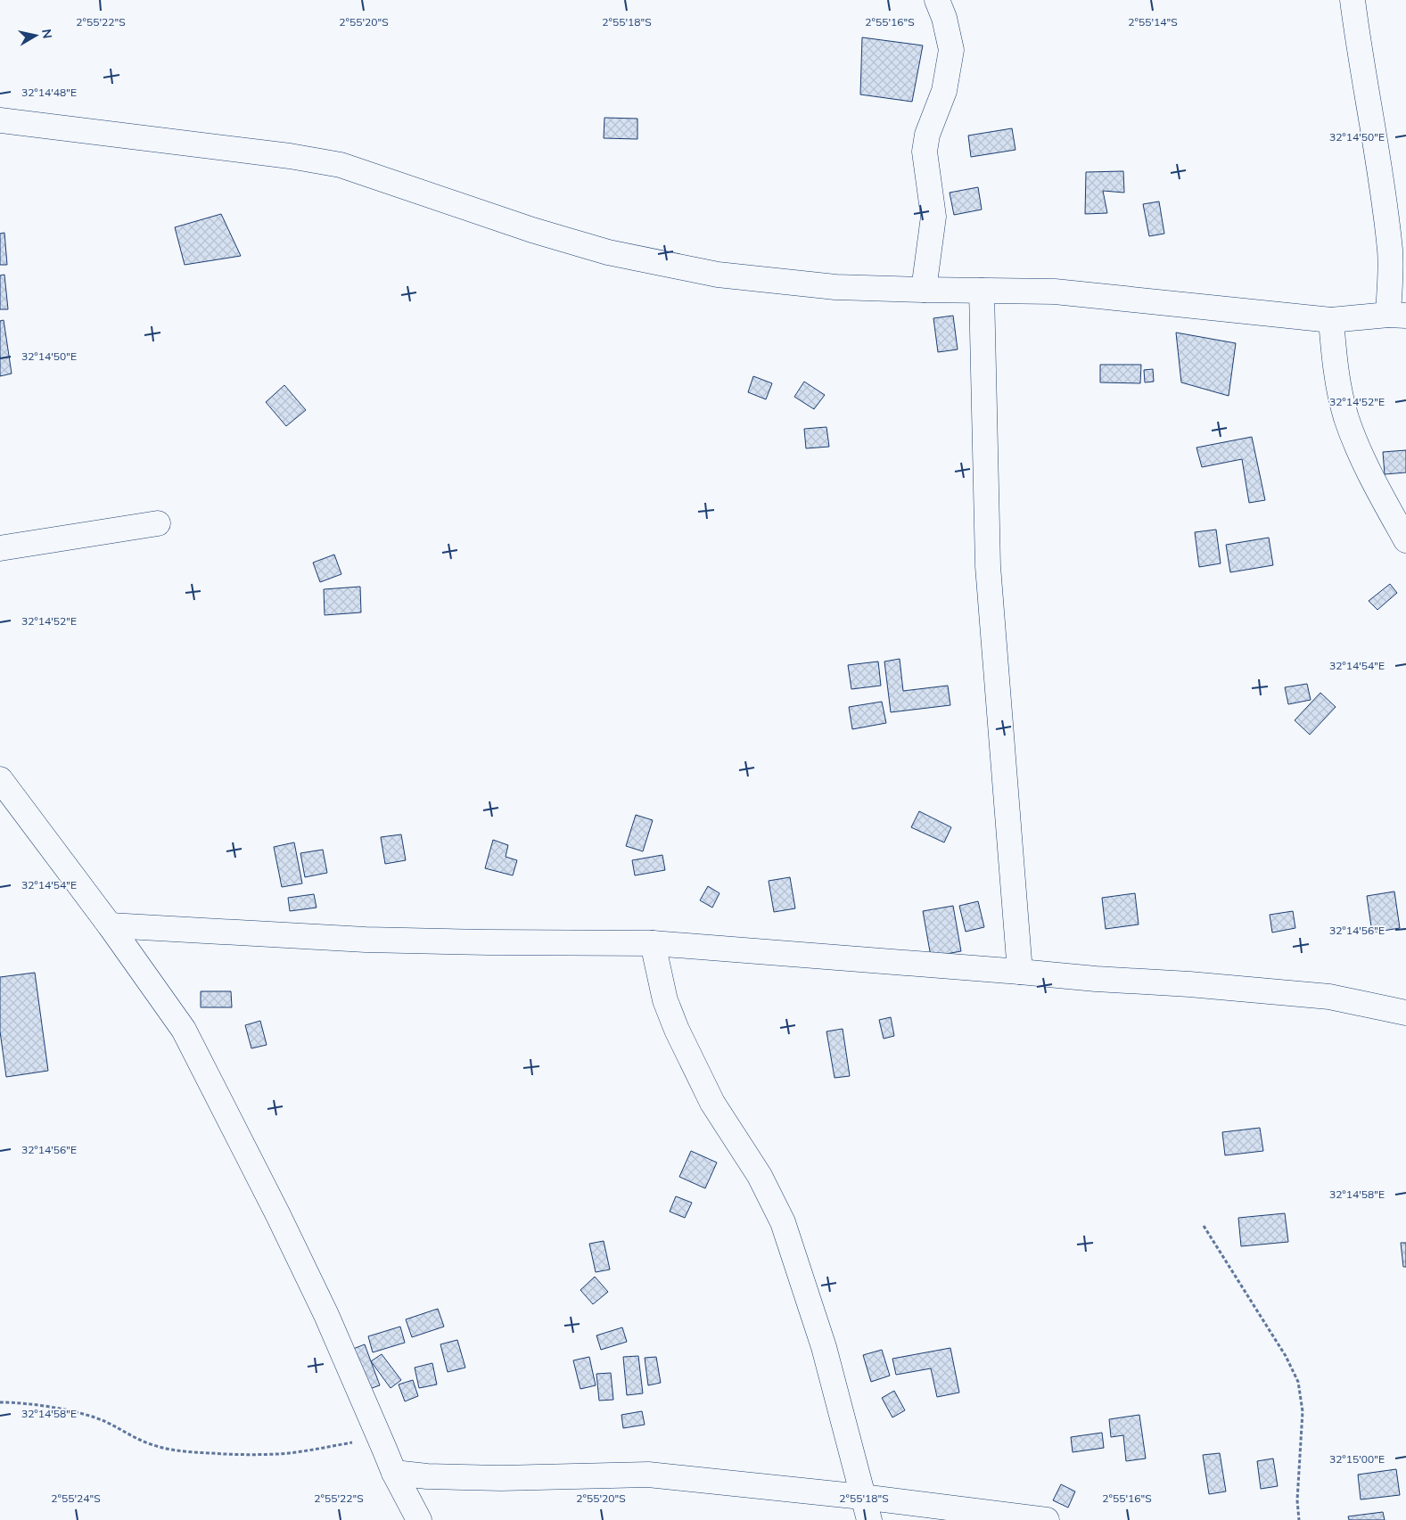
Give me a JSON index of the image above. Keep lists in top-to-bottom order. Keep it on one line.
{"north":"right","coordinates":["2°55'22\"S","2°55'20\"S","2°55'18\"S","2°55'16\"S","2°55'14\"S","32°14'48\"E","32°14'50\"E","32°14'52\"E","32°14'54\"E","32°14'56\"E","32°14'58\"E","32°15'00\"E","2°55'24\"S"]}
